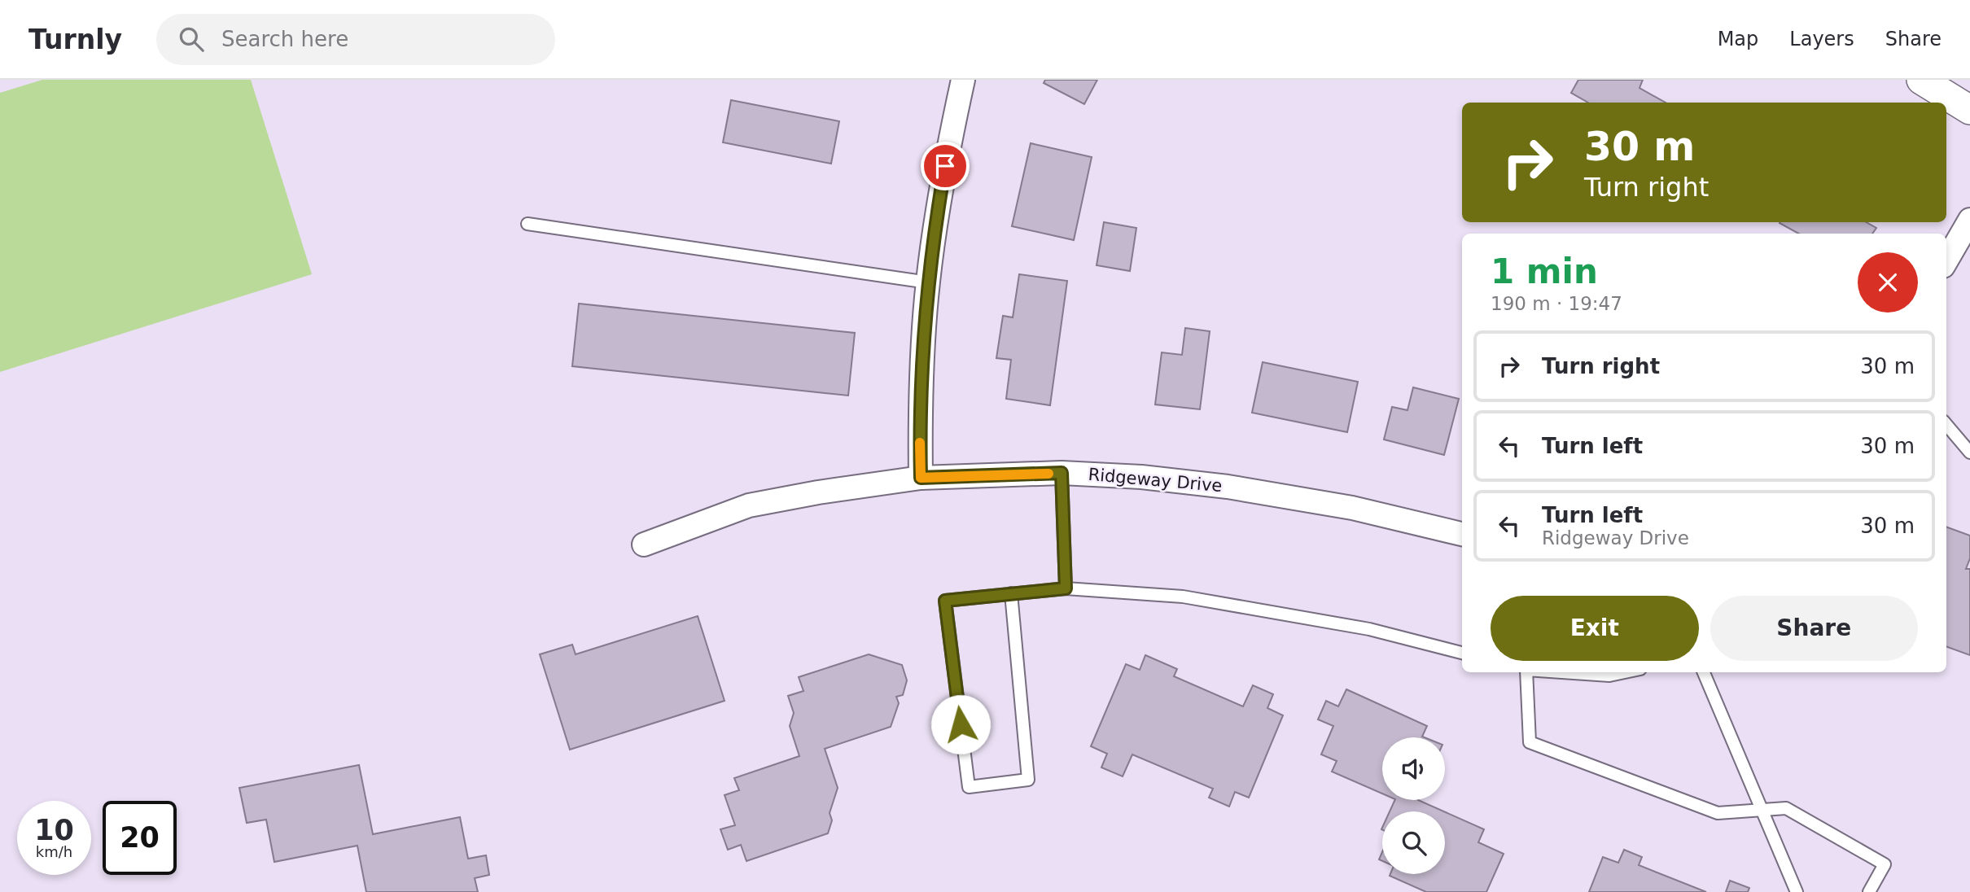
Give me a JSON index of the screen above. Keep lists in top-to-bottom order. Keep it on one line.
{"streets":{"street":["Ridgeway Drive"]},"page":{"header":"Turnly","search":"Search here","nav":["Map","Layers","Share"],"turn":["30 m","Turn right"],"heading":["1 min","190 m · 19:47"],"list":[{"name":"Turn right","value":"30 m"},{"name":"Turn left","value":"30 m"},{"name":"Turn left","note":"Ridgeway Drive","value":"30 m"}],"buttons":["Exit","Share"],"speed":"10 km/h","limit":"20"}}
